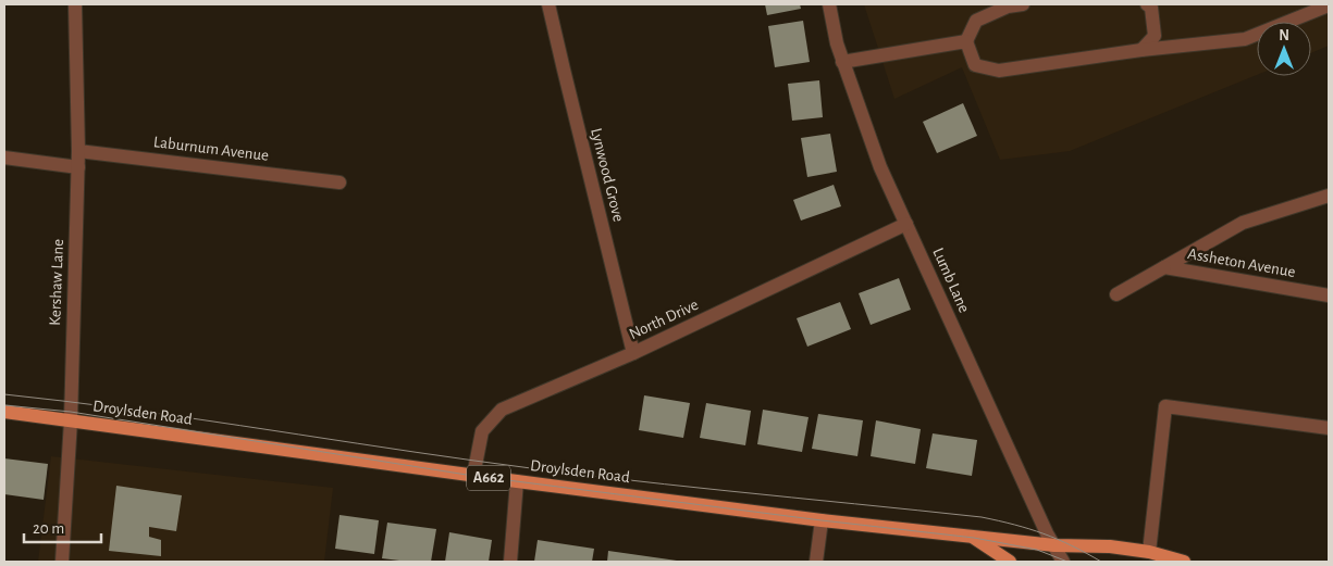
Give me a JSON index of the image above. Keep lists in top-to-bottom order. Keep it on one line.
{"streets":{"main road":["Droylsden Road","A662"],"street":["Laburnum Avenue","Lynwood Grove","Assheton Avenue","Lumb Lane","Kershaw Lane","North Drive"]},"crossings":[["Laburnum Avenue","Kershaw Lane"],["Lynwood Grove","North Drive"],["Lumb Lane","North Drive"],["Lumb Lane","Droylsden Road"],["Kershaw Lane","Droylsden Road"],["North Drive","Droylsden Road"]],"scale_bar":"20 m","north":"top"}
